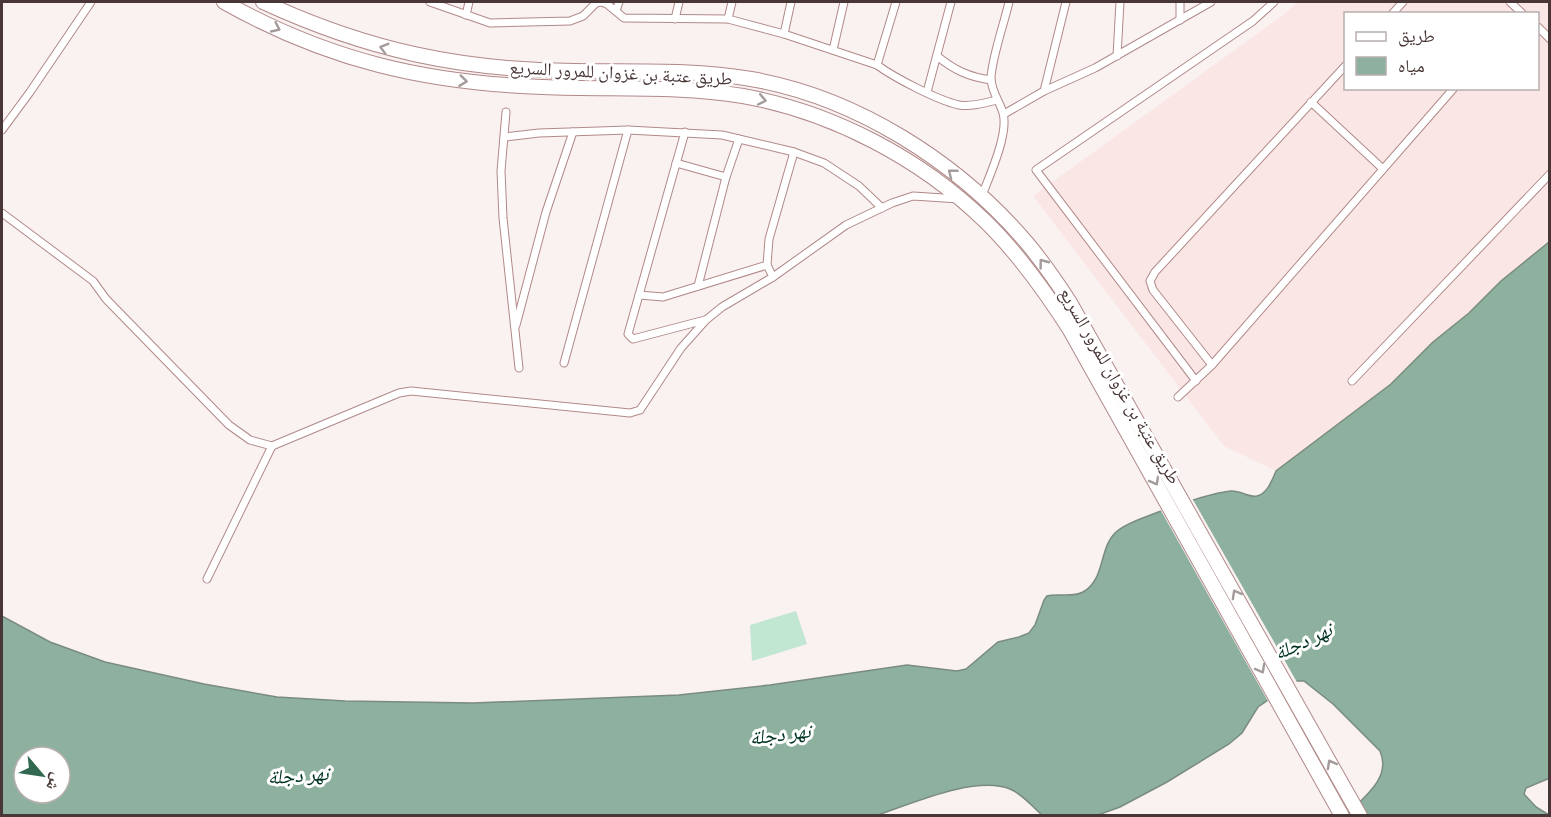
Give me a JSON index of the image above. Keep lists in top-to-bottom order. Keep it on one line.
{"streets":{"highway":["طريق عتبة بن غزوان للمرور السريع"]},"water":["نهر دجلة"],"legend":["طريق","مياه"],"north":"bottom right"}
